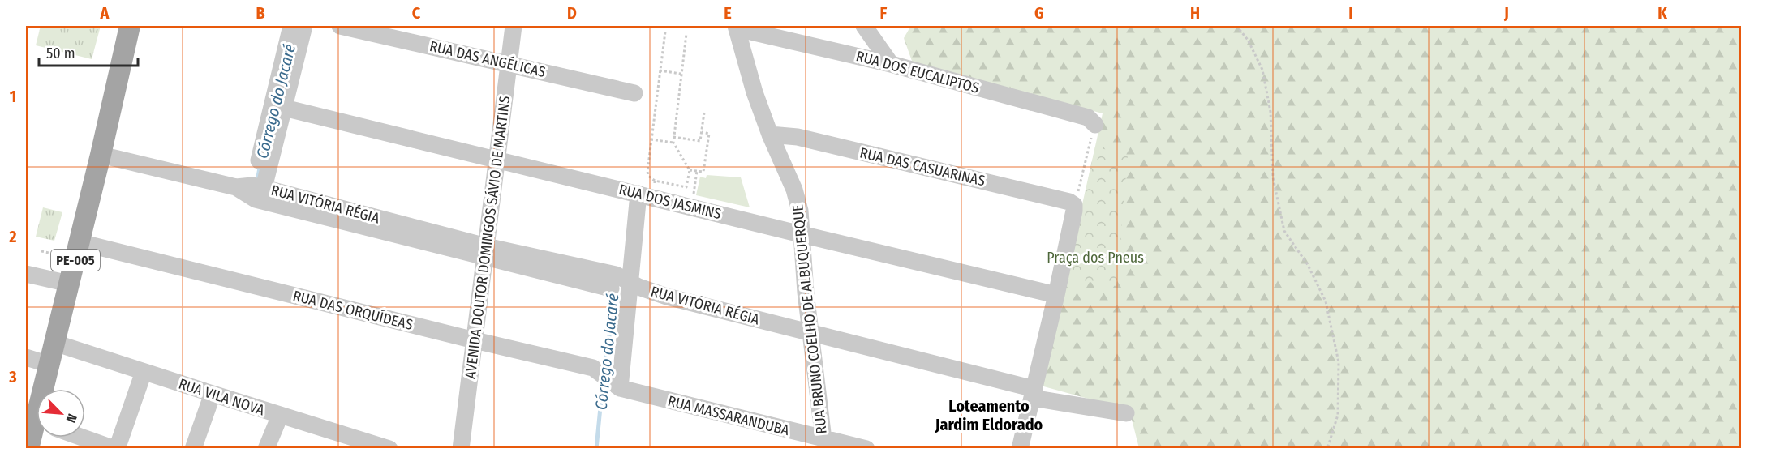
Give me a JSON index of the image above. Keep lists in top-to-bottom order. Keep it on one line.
{"streets":{"main road":["PE-005"],"street":["RUA DAS ANGÉLICAS","RUA DOS EUCALIPTOS","RUA DAS CASUARINAS","RUA DOS JASMINS","RUA VITÓRIA RÉGIA","AVENIDA DOUTOR DOMINGOS SÁVIO DE MARTINS","RUA DAS ORQUÍDEAS","RUA BRUNO COELHO DE ALBUQUERQUE","RUA VILA NOVA","RUA MASSARANDUBA"]},"crossings":[["RUA DAS ANGÉLICAS","AVENIDA DOUTOR DOMINGOS SÁVIO DE MARTINS"],["RUA DOS EUCALIPTOS","RUA BRUNO COELHO DE ALBUQUERQUE"],["RUA DAS CASUARINAS","RUA BRUNO COELHO DE ALBUQUERQUE"],["RUA DOS JASMINS","AVENIDA DOUTOR DOMINGOS SÁVIO DE MARTINS"],["RUA DOS JASMINS","RUA BRUNO COELHO DE ALBUQUERQUE"],["RUA VITÓRIA RÉGIA","AVENIDA DOUTOR DOMINGOS SÁVIO DE MARTINS"],["RUA VITÓRIA RÉGIA","PE-005"],["RUA VITÓRIA RÉGIA","RUA BRUNO COELHO DE ALBUQUERQUE"],["AVENIDA DOUTOR DOMINGOS SÁVIO DE MARTINS","RUA DAS ORQUÍDEAS"],["PE-005","RUA DAS ORQUÍDEAS"],["PE-005","RUA VILA NOVA"],["RUA DAS ORQUÍDEAS","RUA MASSARANDUBA"],["RUA BRUNO COELHO DE ALBUQUERQUE","RUA MASSARANDUBA"]],"districts":["Loteamento Jardim Eldorado"],"water":["Córrego do Jacaré"],"parks":["Praça dos Pneus"],"scale_bar":"50 m","north":"bottom right","grid":{"columns":["A","B","C","D","E","F","G","H","I","J","K"],"rows":["1","2","3"]}}
